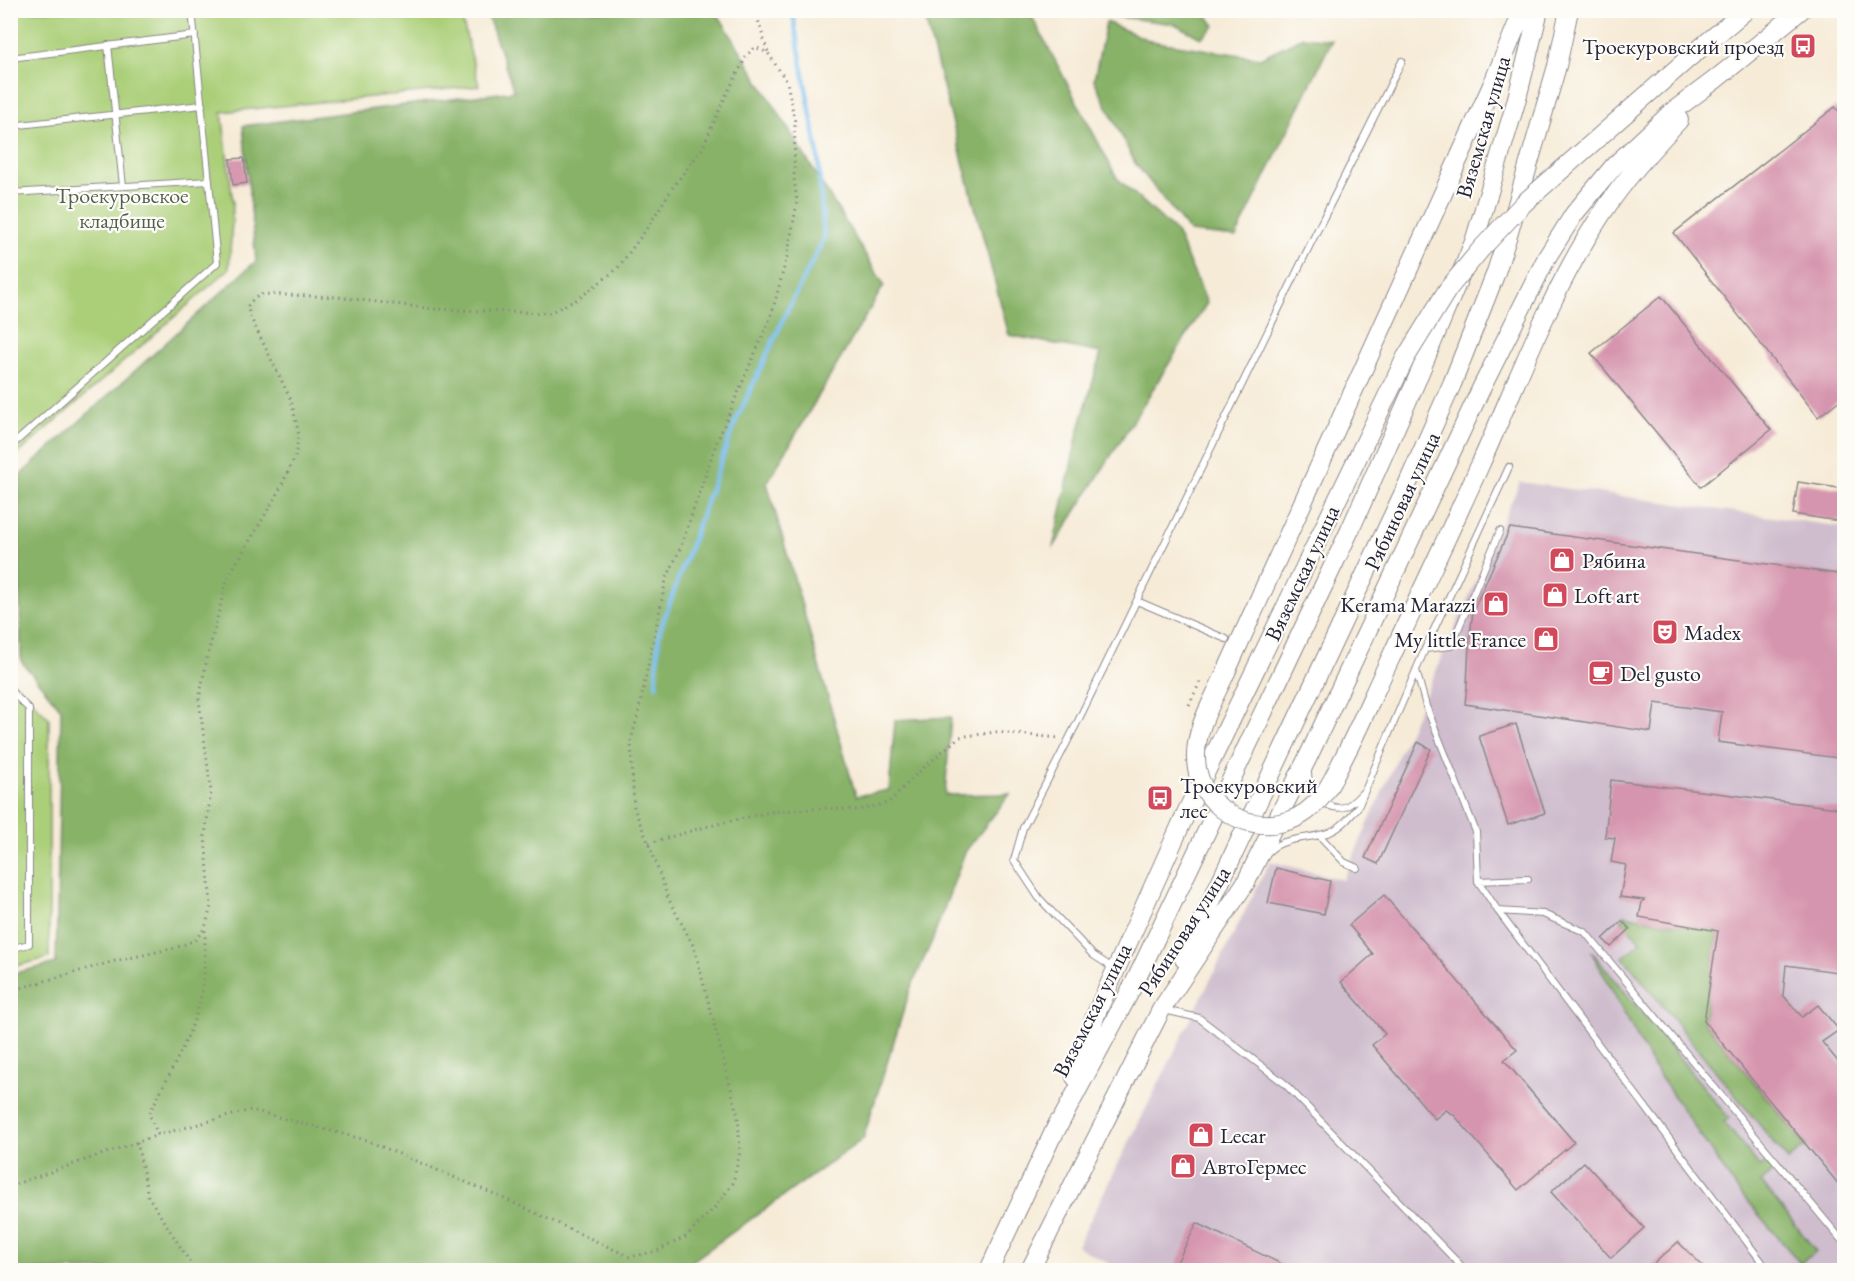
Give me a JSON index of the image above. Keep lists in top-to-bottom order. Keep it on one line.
{"streets":{"main road":["Вяземская улица","Рябиновая улица"]},"crossings":[["Вяземская улица","Рябиновая улица"]],"parks":["Троекуровское кладбище"],"places":{"bus stop":["Троекуровский проезд","Троекуровский лес"],"shop":["Рябина","Loft art","Kerama Marazzi","My little France","Lecar","АвтоГермес"],"theatre":["Madex"],"cafe":["Del gusto"]}}
